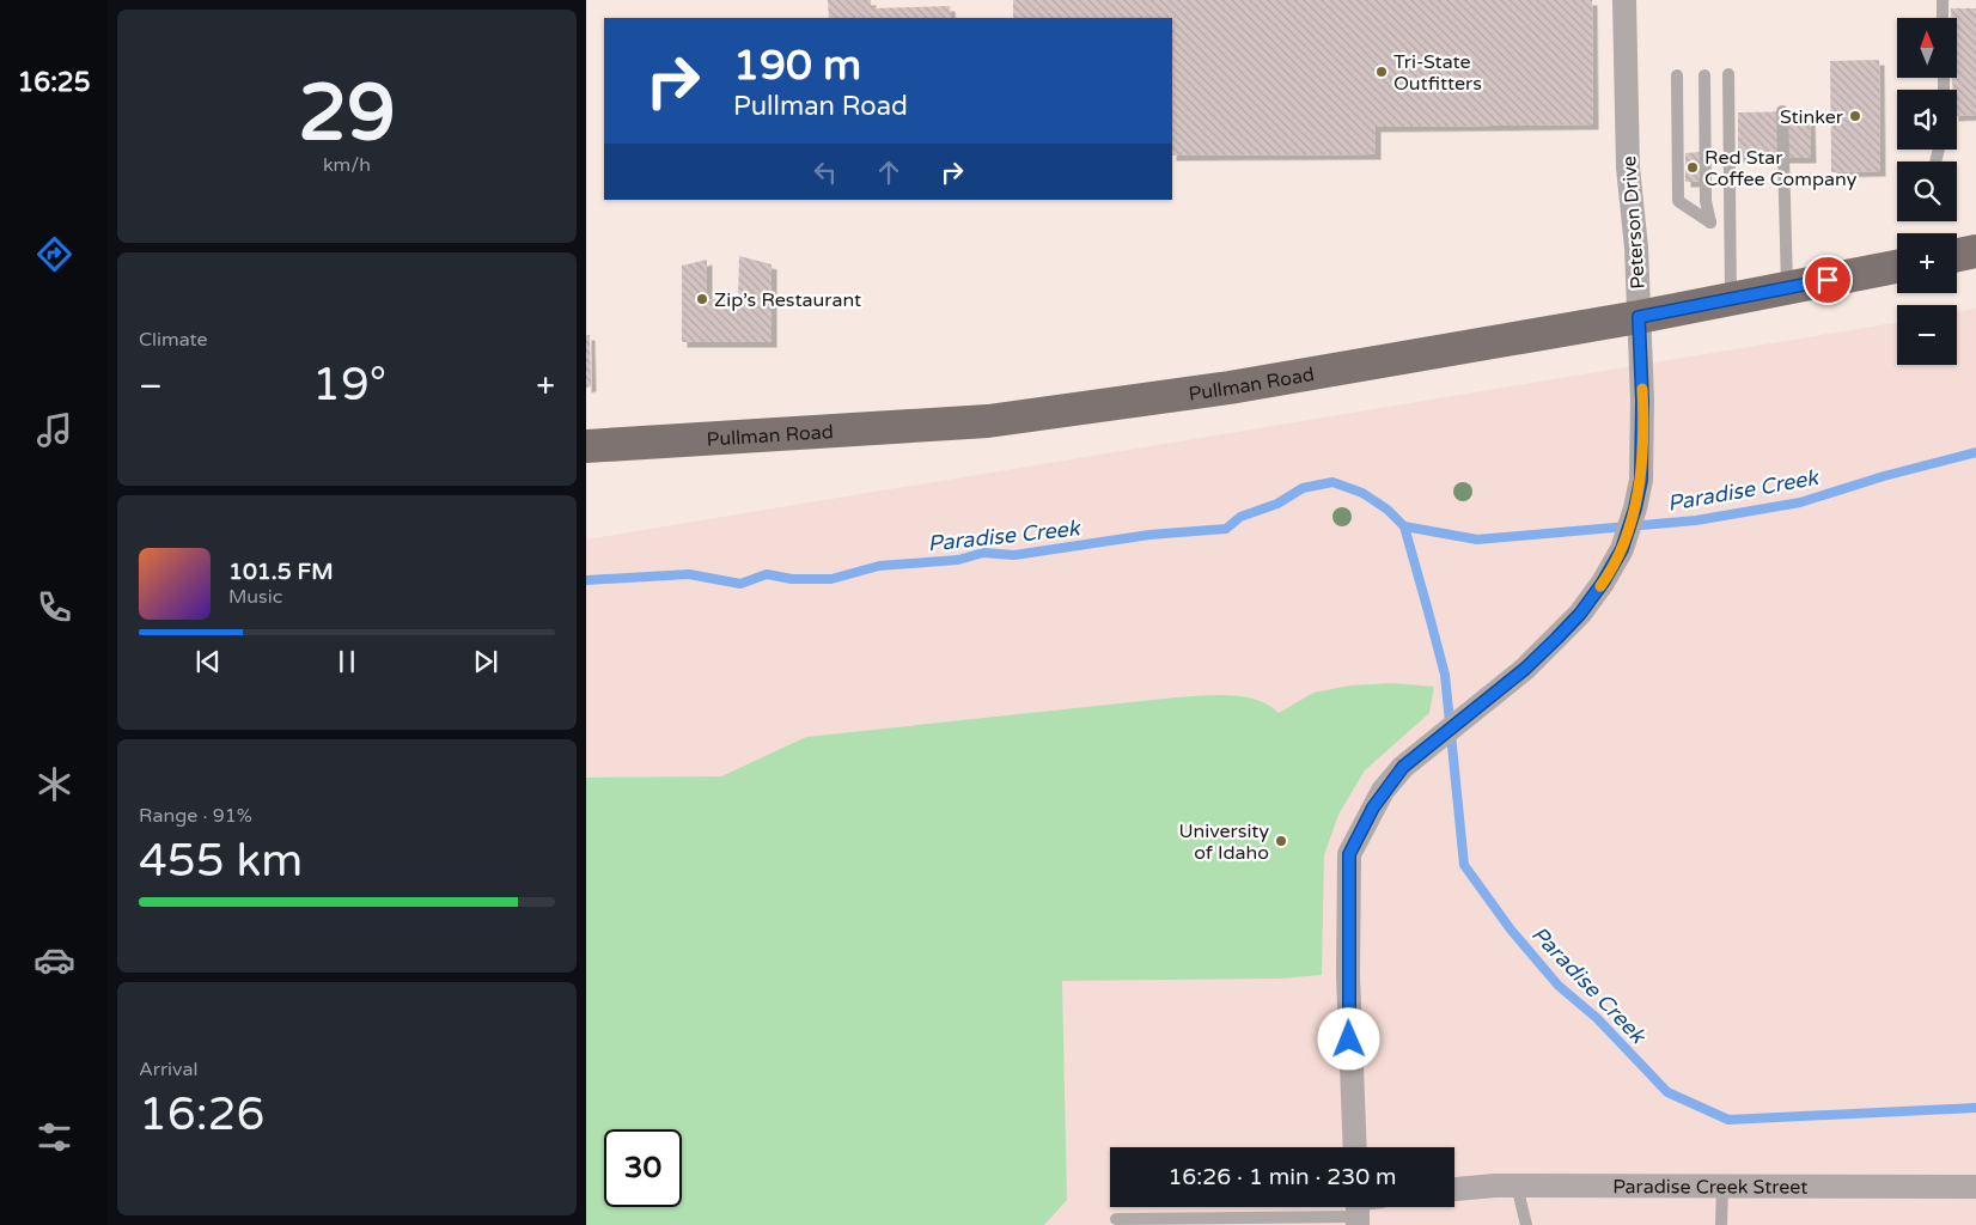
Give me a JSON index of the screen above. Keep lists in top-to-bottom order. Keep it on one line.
{"streets":{"main road":["Pullman Road"],"street":["Peterson Drive","Paradise Creek Street"]},"crossings":[["Peterson Drive","Pullman Road"]],"water":["Paradise Creek"],"places":["Tri-State Outfitters","Stinker","Red Star Coffee Company","Zip’s Restaurant","University of Idaho"],"north":"top","page":{"tabs":"16:25","tile":[["29","km/h"],"Climate",["Range · 91%","455 km"],["Arrival","16:26"]],"map_buttons":["+","−"],"turn":["190 m","Pullman Road"],"heat":["−","19°","+"],"song":["101.5 FM","Music"],"limit":"30","trip":"16:26 · 1 min · 230 m"}}
